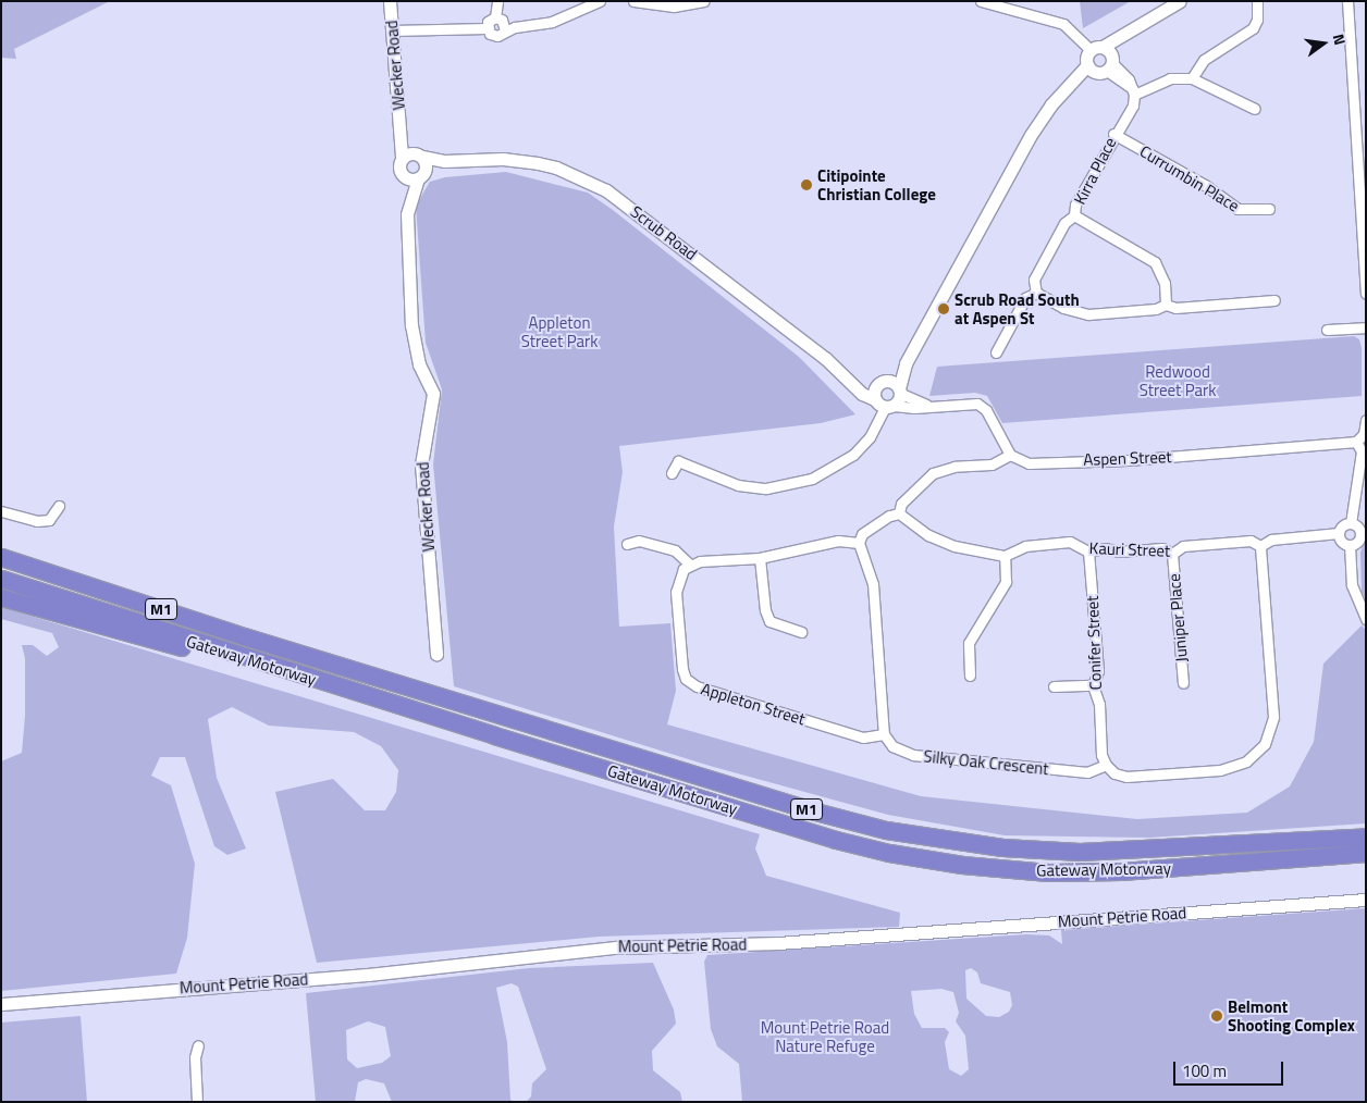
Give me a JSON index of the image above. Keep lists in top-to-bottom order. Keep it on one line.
{"streets":{"highway":["M1","Gateway Motorway"],"street":["Wecker Road","Kirra Place","Currumbin Place","Scrub Road","Aspen Street","Kauri Street","Juniper Place","Conifer Street","Appleton Street","Silky Oak Crescent","Mount Petrie Road"]},"crossings":[["Wecker Road","Scrub Road"],["Kirra Place","Currumbin Place"],["Kauri Street","Juniper Place"],["Kauri Street","Conifer Street"],["Conifer Street","Silky Oak Crescent"],["Appleton Street","Silky Oak Crescent"]],"parks":["Appleton Street Park","Redwood Street Park","Mount Petrie Road Nature Refuge"],"places":["Citipointe Christian College","Scrub Road South at Aspen St","Belmont Shooting Complex"],"scale_bar":"100 m","north":"right"}
